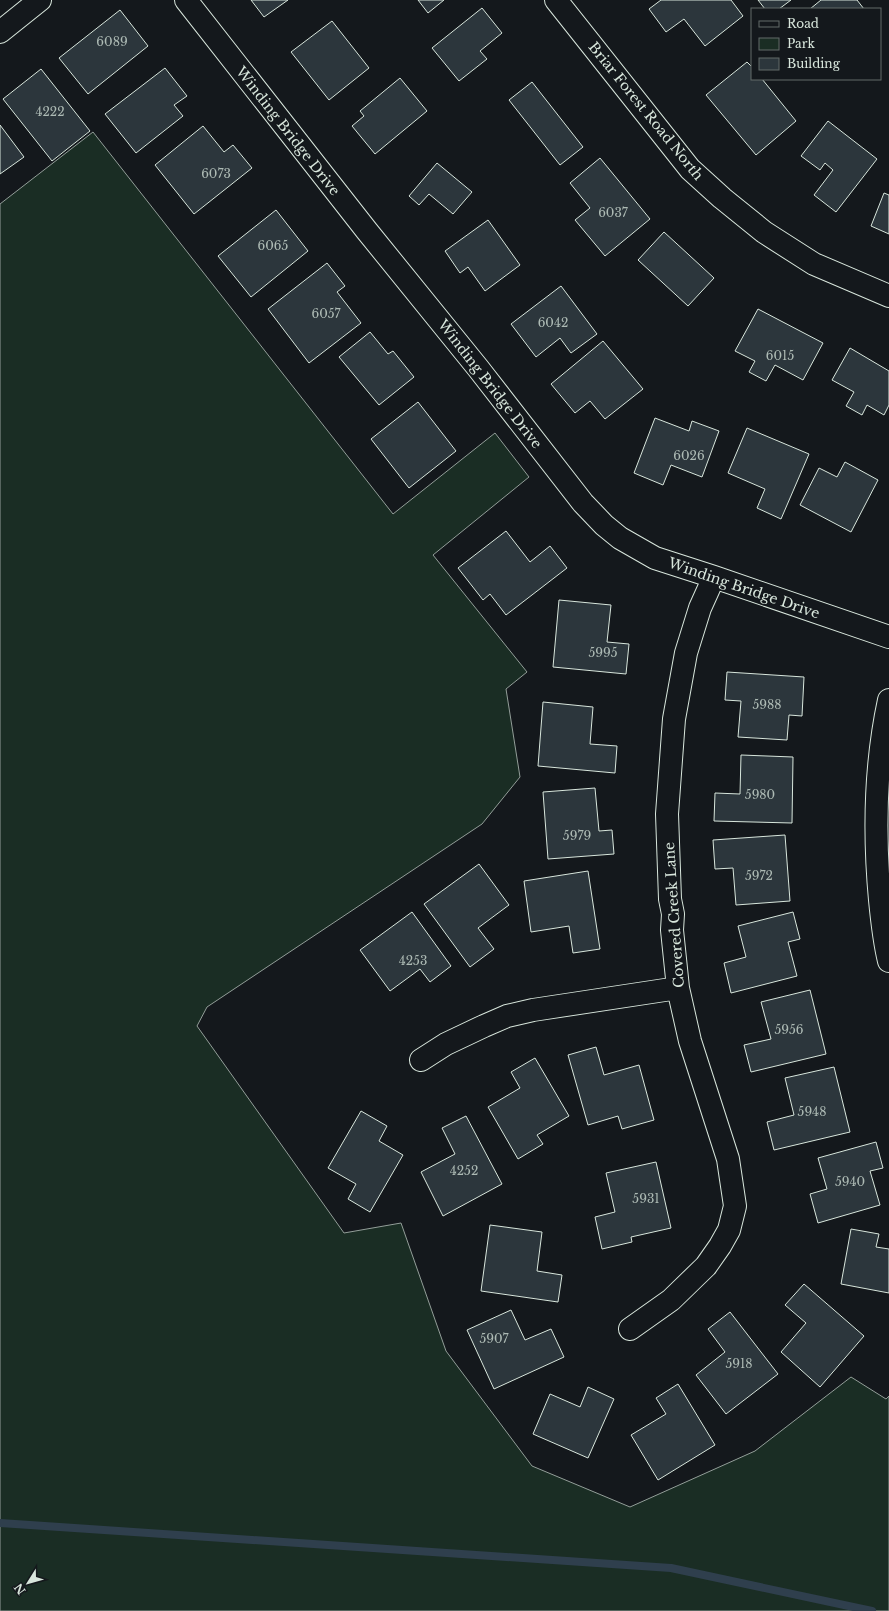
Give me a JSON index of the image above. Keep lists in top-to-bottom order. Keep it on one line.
{"streets":{"street":["Briar Forest Road North","Winding Bridge Drive","Covered Creek Lane"]},"crossings":[["Winding Bridge Drive","Covered Creek Lane"]],"house_numbers":["6089","4222","6073","6037","6065","6057","6042","6015","6026","5995","5988","5980","5979","5972","4253","5956","5948","4252","5940","5931","5907","5918"],"legend":["Road","Park","Building"],"north":"bottom left"}
